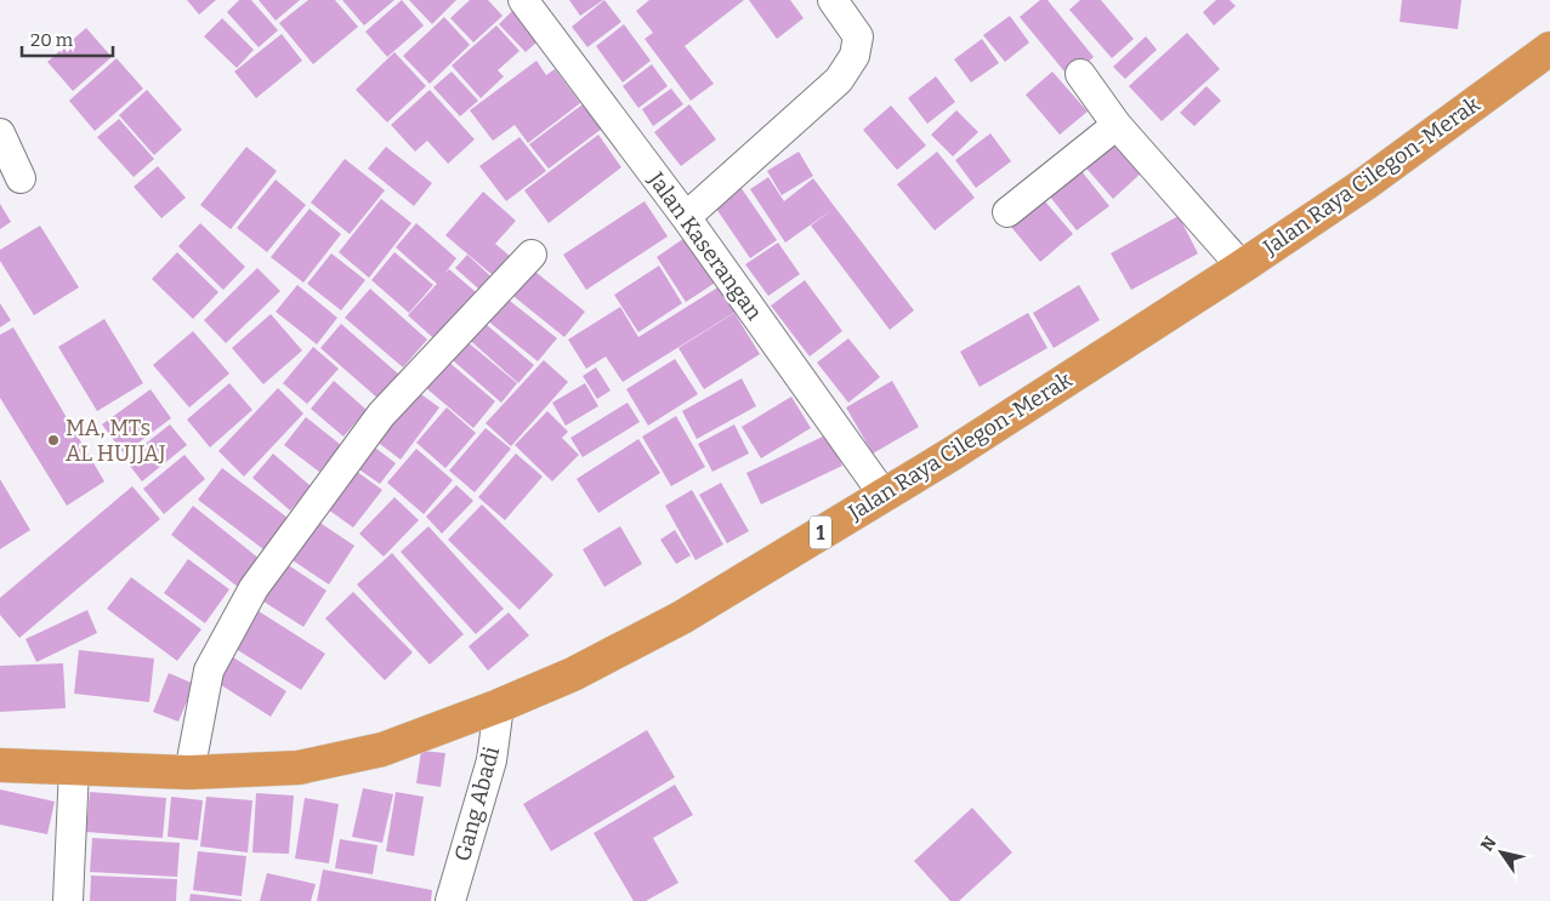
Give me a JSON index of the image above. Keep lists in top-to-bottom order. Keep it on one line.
{"streets":{"highway":["Jalan Raya Cilegon-Merak","1"],"street":["Jalan Kaserangan","Gang Abadi"]},"crossings":[["Jalan Raya Cilegon-Merak","Jalan Kaserangan"],["Jalan Raya Cilegon-Merak","Gang Abadi"]],"places":["MA, MTs AL HUJJAJ"],"scale_bar":"20 m","north":"top left"}
